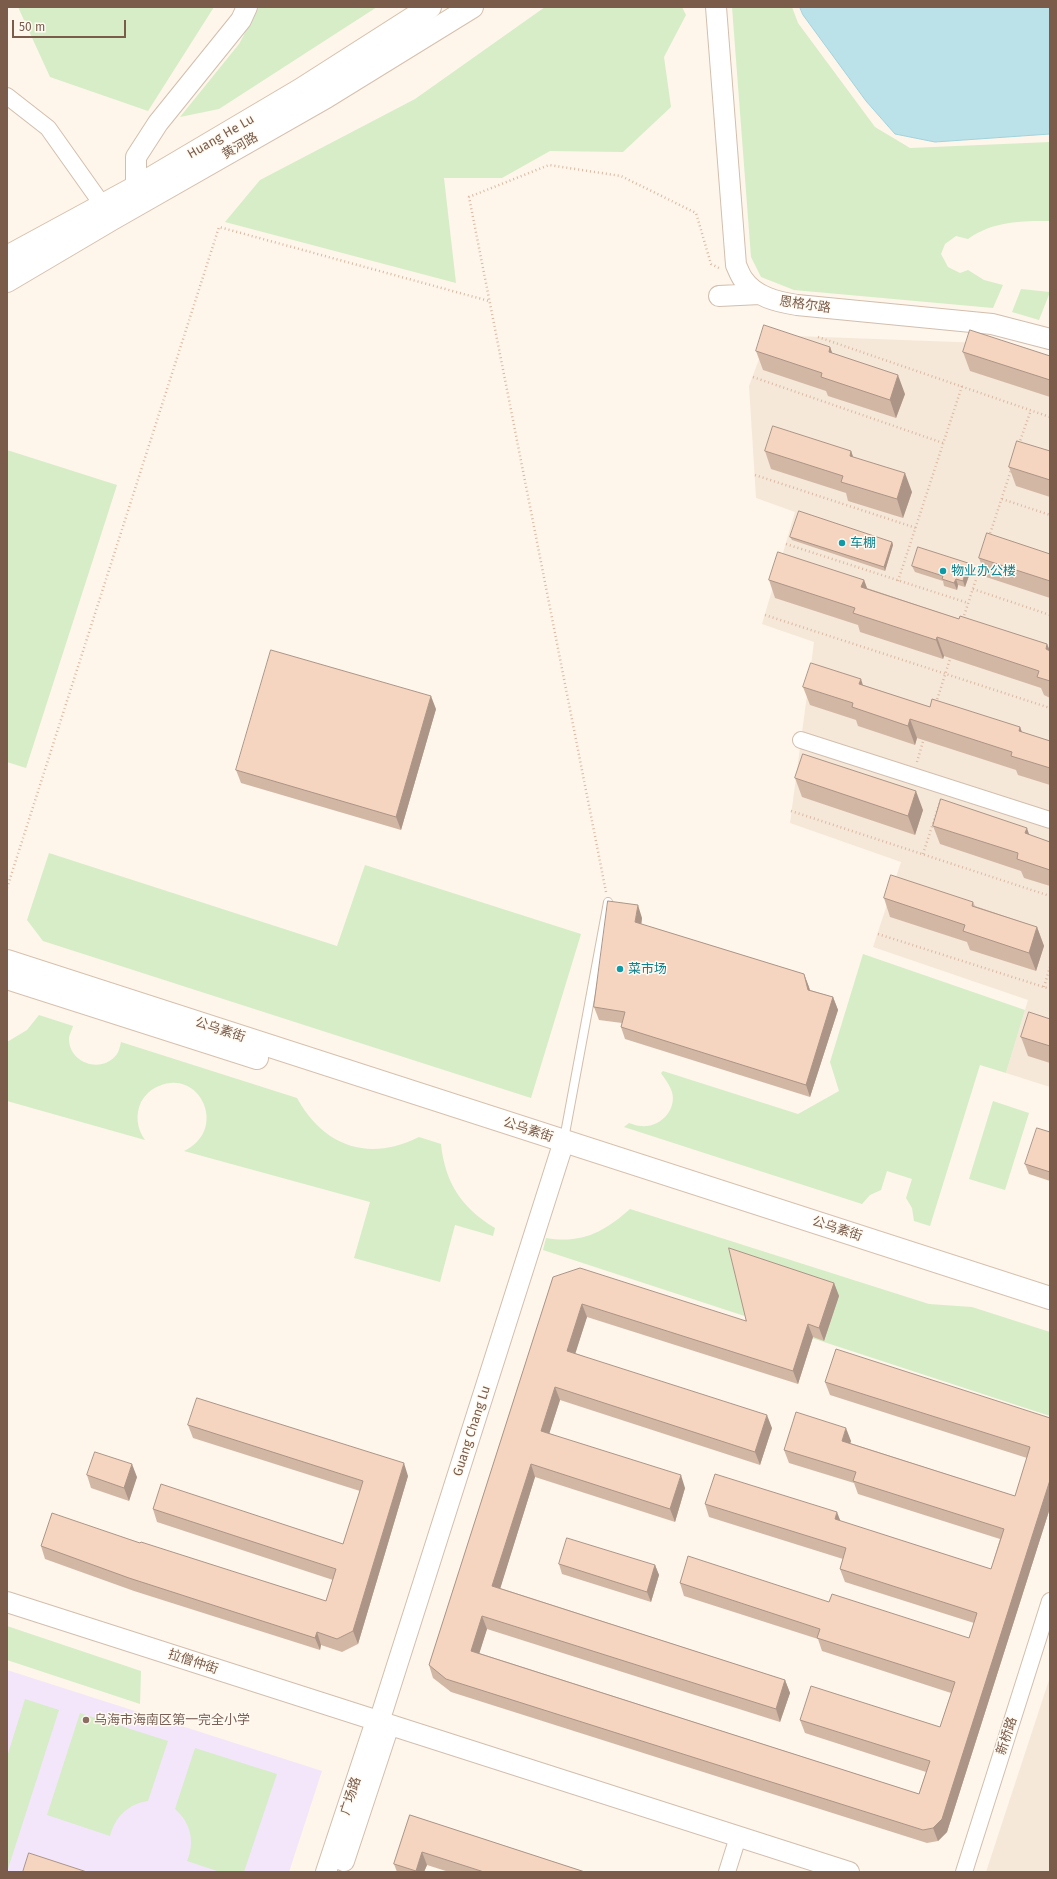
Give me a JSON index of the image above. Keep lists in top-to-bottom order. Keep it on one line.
{"streets":{"main road":["Huang He Lu","黄河路","公乌素街"],"street":["恩格尔路","Guang Chang Lu","拉僧仲街","新桥路","广场路"]},"crossings":[["Huang He Lu","黄河路"],["公乌素街","Guang Chang Lu"],["Guang Chang Lu","拉僧仲街"],["Guang Chang Lu","广场路"],["拉僧仲街","广场路"]],"places":["车棚","物业办公楼","菜市场","乌海市海南区第一完全小学"],"scale_bar":"50 m"}
